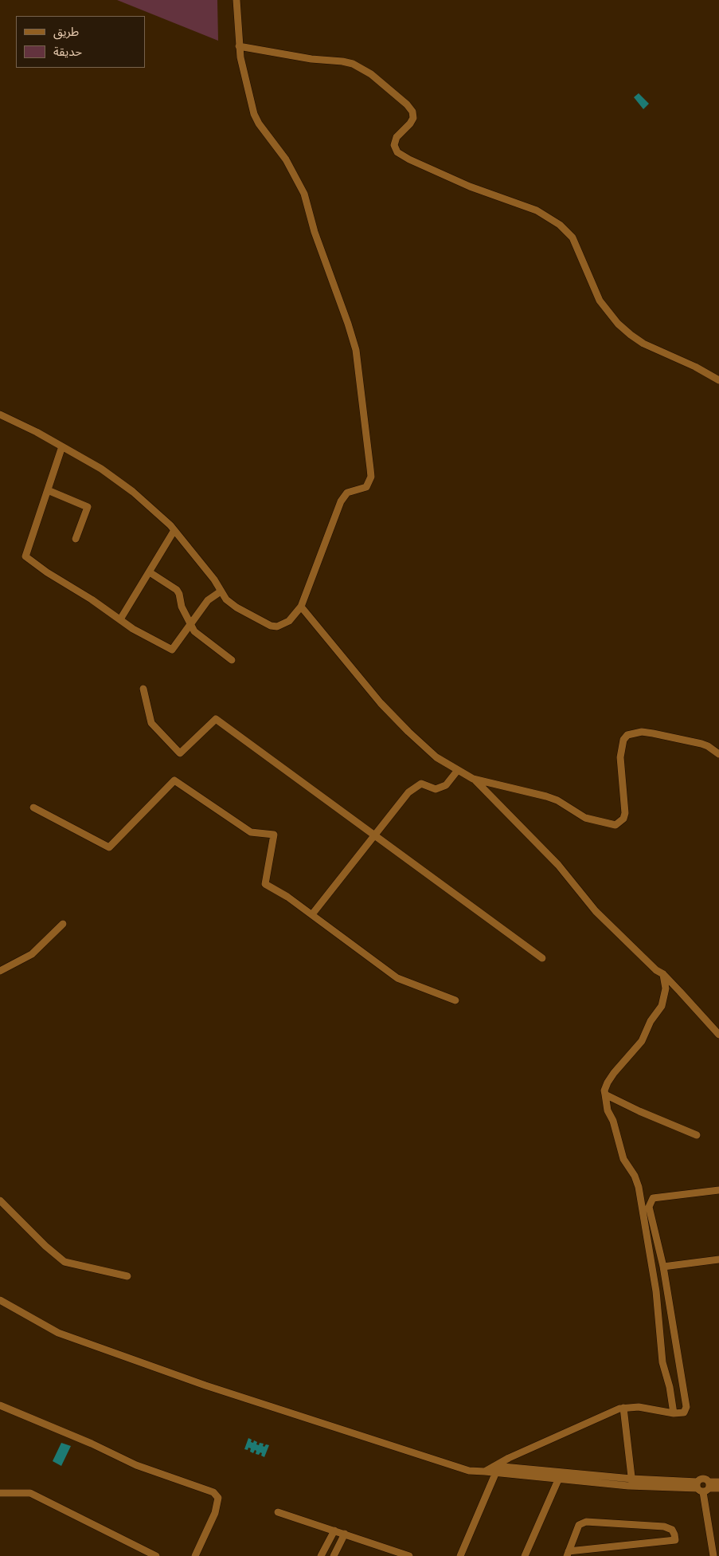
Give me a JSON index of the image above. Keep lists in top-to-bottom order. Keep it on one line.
{"legend":["طريق","حديقة"]}
